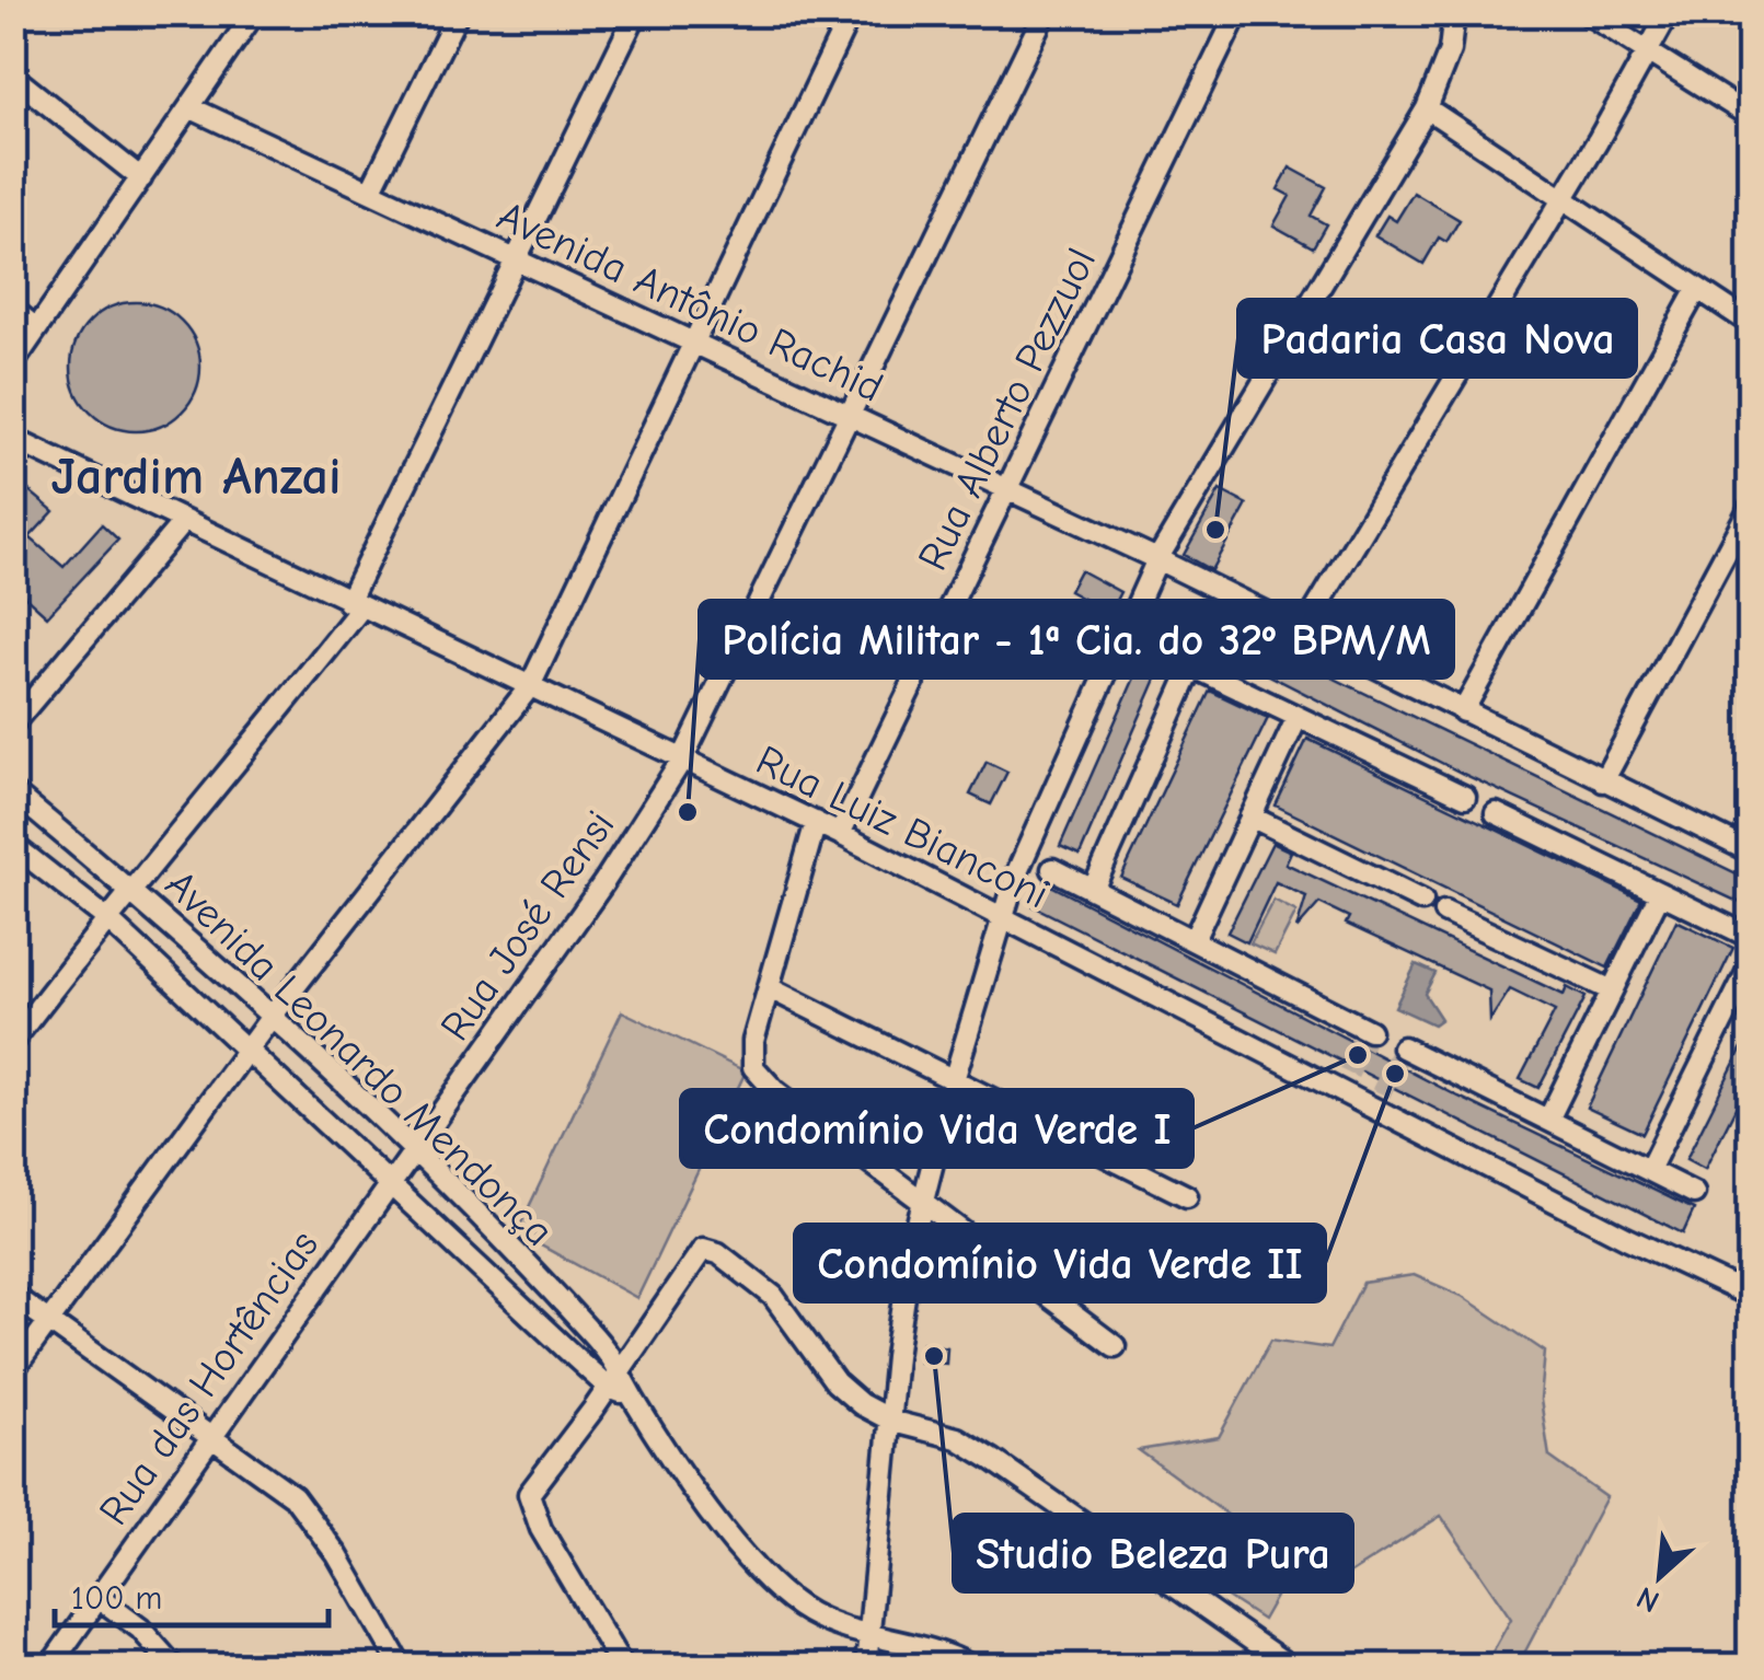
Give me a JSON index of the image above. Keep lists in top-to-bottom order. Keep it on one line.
{"streets":{"street":["Avenida Antônio Rachid","Rua Alberto Pezzuol","Rua Luiz Bianconi","Rua José Rensi","Avenida Leonardo Mendonça","Rua das Hortências"]},"crossings":[["Avenida Antônio Rachid","Rua Alberto Pezzuol"],["Avenida Antônio Rachid","Rua José Rensi"],["Rua Alberto Pezzuol","Rua Luiz Bianconi"],["Rua Luiz Bianconi","Rua José Rensi"],["Rua José Rensi","Avenida Leonardo Mendonça"],["Rua José Rensi","Rua das Hortências"],["Avenida Leonardo Mendonça","Rua das Hortências"]],"districts":["Jardim Anzai"],"places":["Padaria Casa Nova","Polícia Militar - 1ª Cia. do 32º BPM/M","Condomínio Vida Verde I","Condomínio Vida Verde II","Studio Beleza Pura"],"scale_bar":"100 m","north":"bottom left"}
